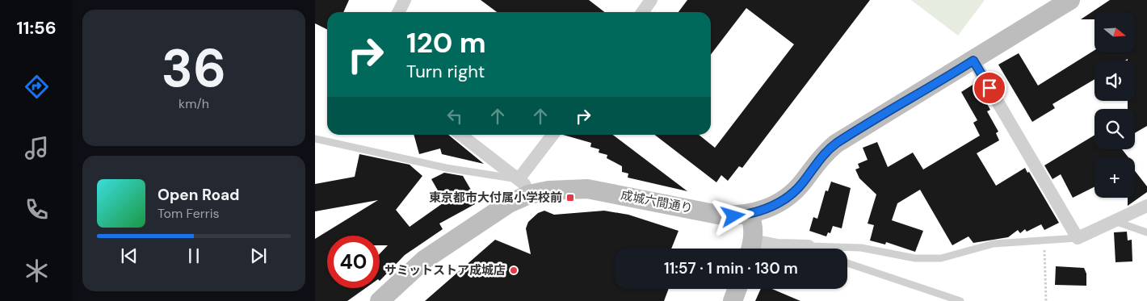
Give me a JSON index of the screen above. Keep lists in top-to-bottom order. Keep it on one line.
{"streets":{"street":["成城六間通り"]},"places":{"transit":["東京都市大付属小学校前"],"other":["サミットストア成城店"]},"north":"right","page":{"tabs":"11:56","tile":["36","km/h"],"map_buttons":"+","turn":["120 m","Turn right"],"song":["Open Road","Tom Ferris"],"limit":"40","trip":"11:57 · 1 min · 130 m"}}
